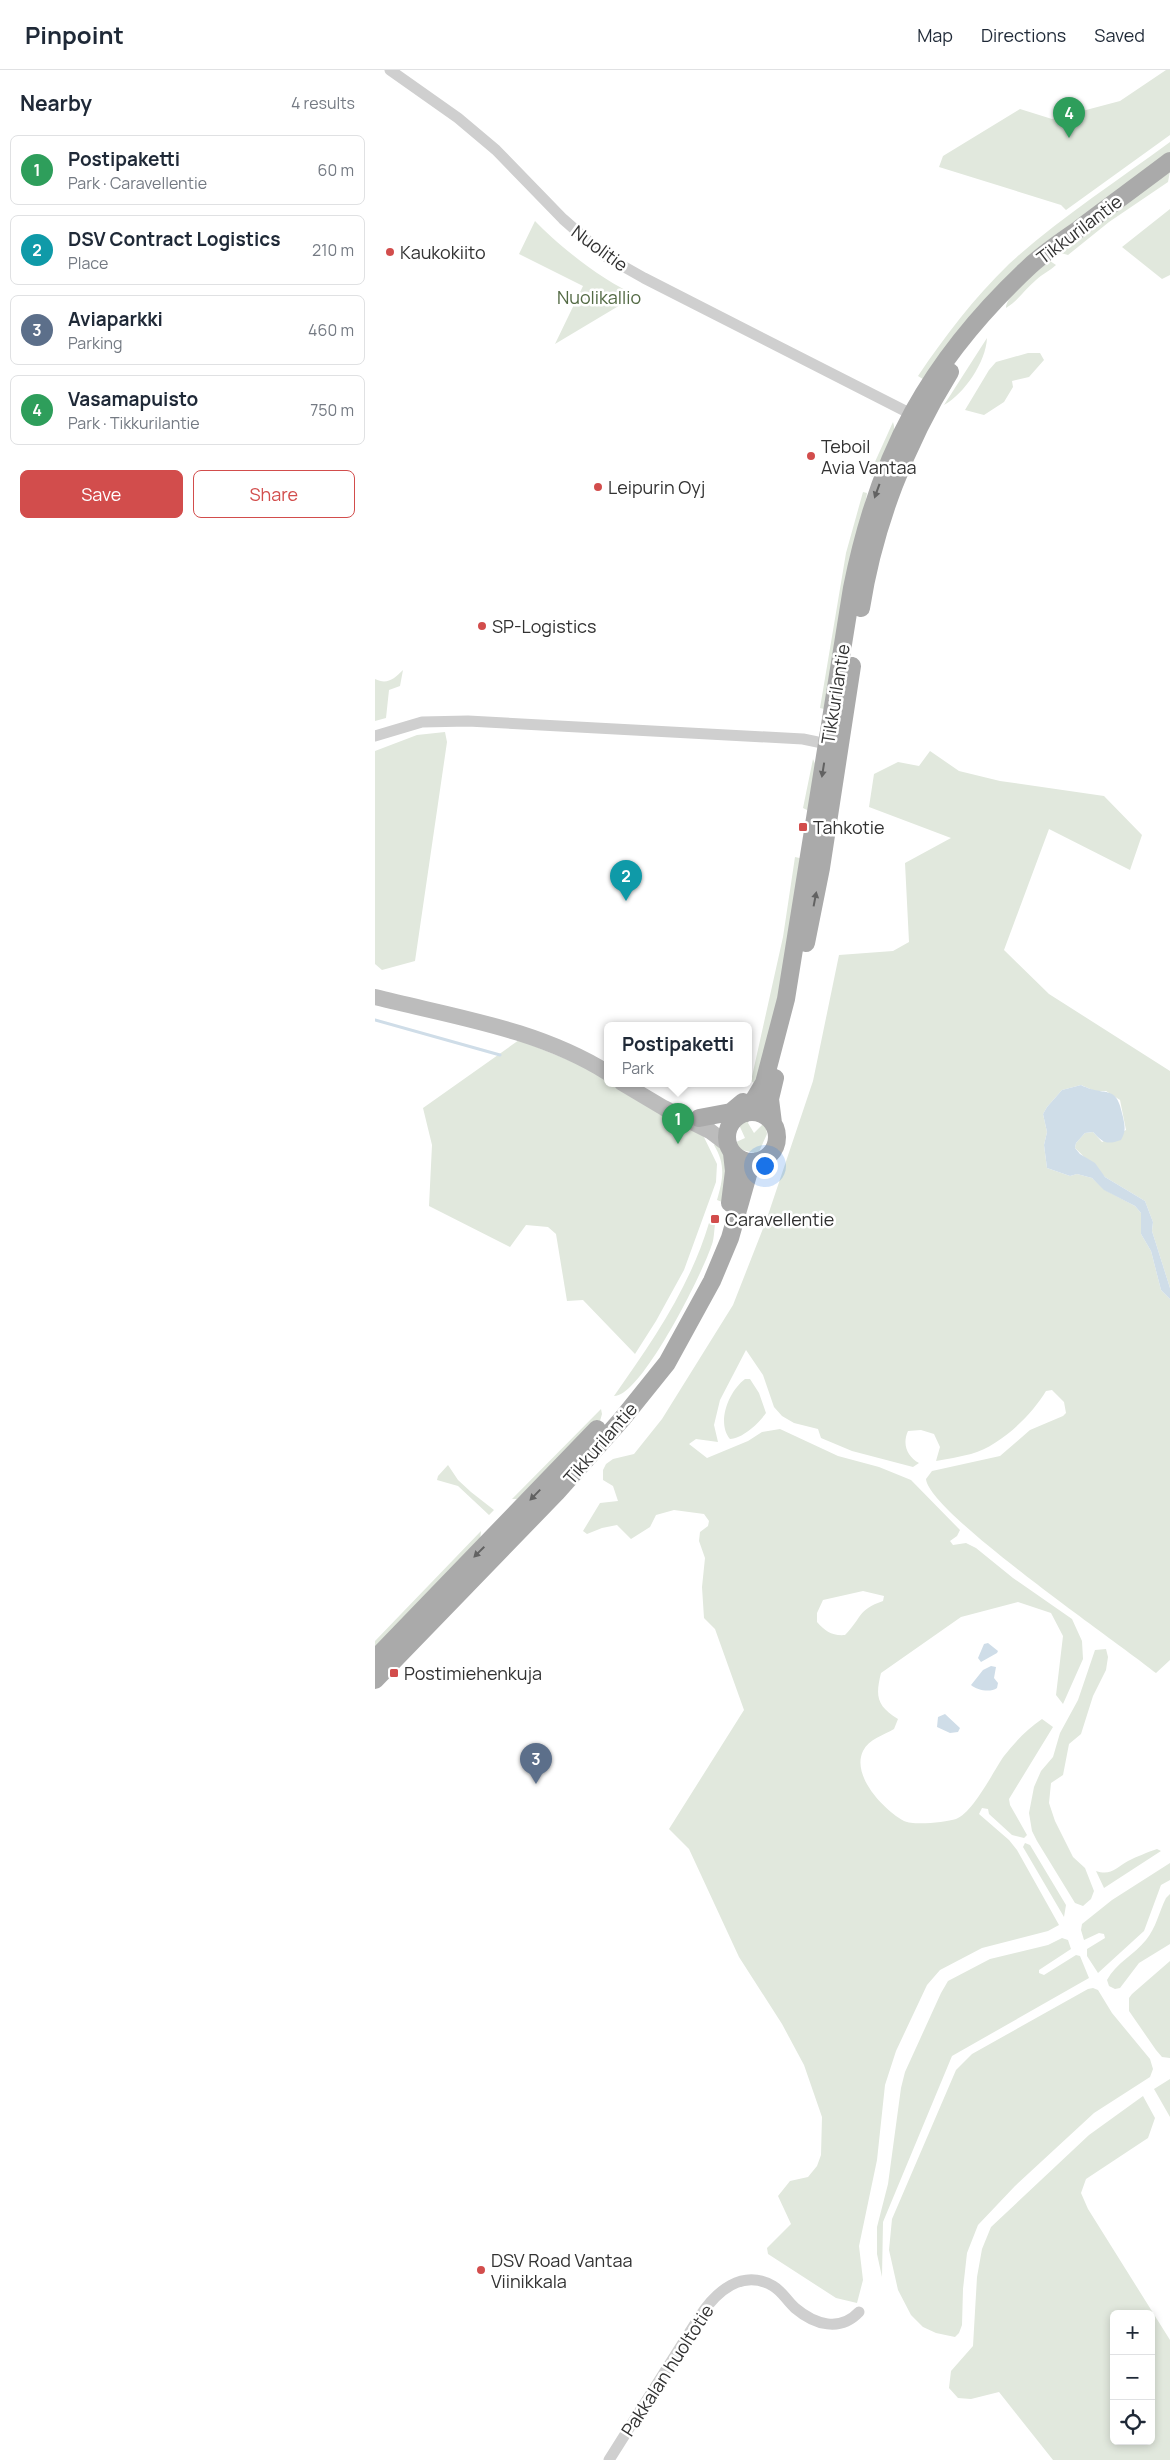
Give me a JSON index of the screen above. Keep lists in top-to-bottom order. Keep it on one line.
{"streets":{"main road":["Tikkurilantie"],"street":["Nuolitie","Pakkalan huoltotie"]},"crossings":[["Tikkurilantie","Nuolitie"]],"parks":["Nuolikallio"],"places":{"other":["Kaukokiito","Teboil Avia Vantaa","Leipurin Oyj","SP-Logistics","DSV Road Vantaa Viinikkala"],"transit":["Tahkotie","Caravellentie","Postimiehenkuja"]},"page":{"header":"Pinpoint","nav":["Map","Directions","Saved"],"heading":["Nearby","4 results"],"pins":["4","2","1","3"],"list":[{"mark":"1","name":"Postipaketti","note":"Park · Caravellentie","value":"60 m"},{"mark":"2","name":"DSV Contract Logistics","note":"Place","value":"210 m"},{"mark":"3","name":"Aviaparkki","note":"Parking","value":"460 m"},{"mark":"4","name":"Vasamapuisto","note":"Park · Tikkurilantie","value":"750 m"}],"buttons":["Save","Share"],"popup":["Postipaketti","Park"],"map_buttons":["+","−"]}}
